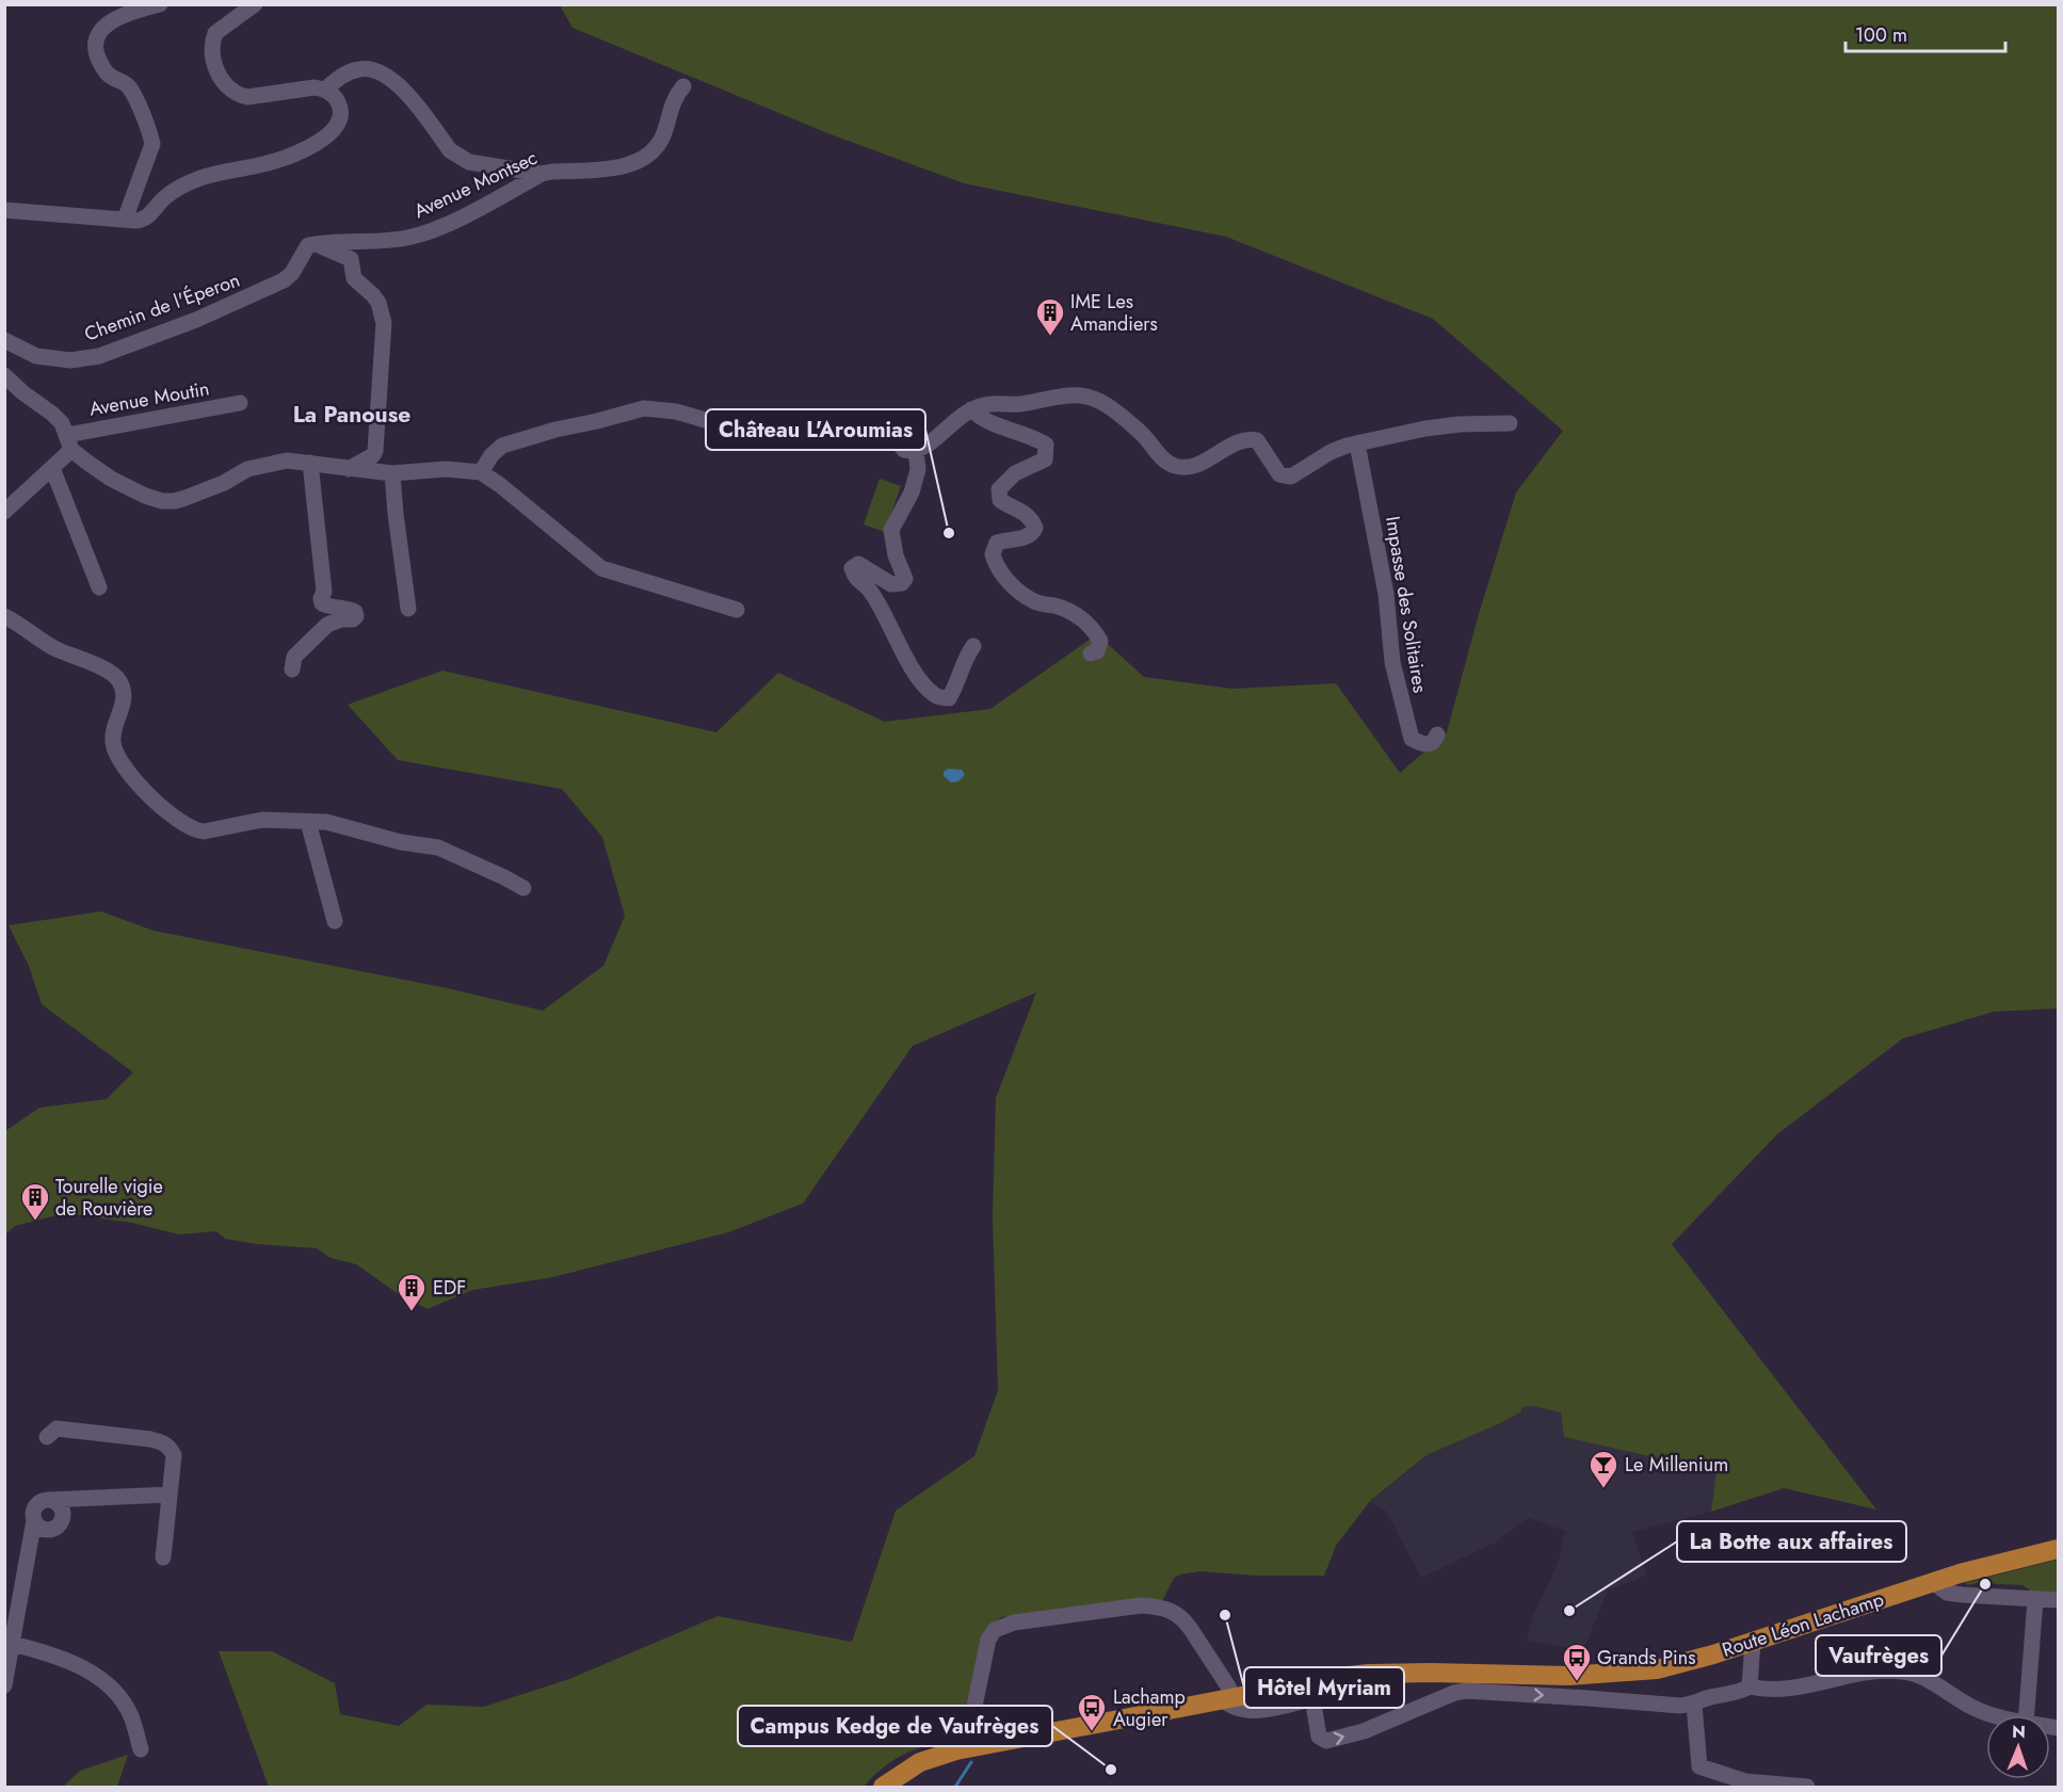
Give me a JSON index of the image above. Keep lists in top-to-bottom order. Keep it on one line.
{"streets":{"main road":["Route Léon Lachamp"],"street":["Avenue Montsec","Chemin de l'Éperon","Avenue Moutin","Impasse des Solitaires"]},"crossings":[["Avenue Montsec","Chemin de l'Éperon"]],"districts":["La Panouse"],"places":{"building":["IME Les Amandiers","Tourelle vigie de Rouvière","EDF"],"other":["Château L'Aroumias","Vaufrèges","La Botte aux affaires","Hôtel Myriam","Campus Kedge de Vaufrèges"],"bar":["Le Millenium"],"bus stop":["Grands Pins","Lachamp Augier"]},"scale_bar":"100 m","north":"top"}
